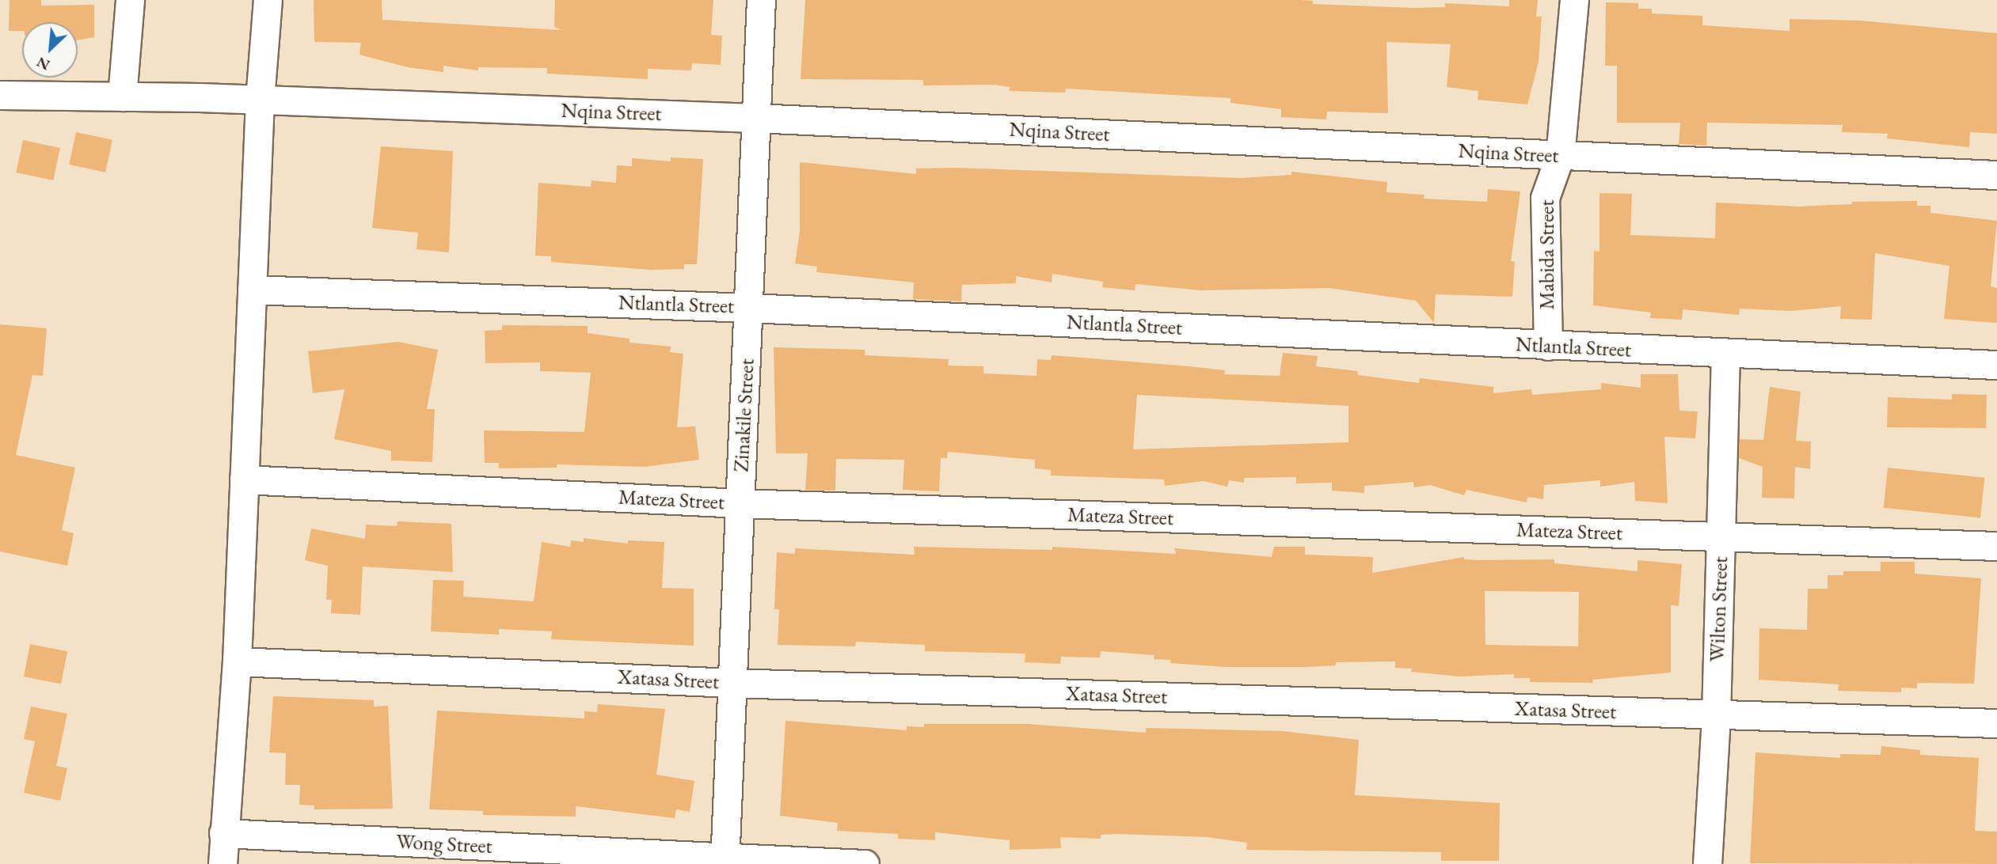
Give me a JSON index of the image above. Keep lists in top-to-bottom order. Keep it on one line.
{"streets":{"street":["Nqina Street","Mabida Street","Ntlantla Street","Zinakile Street","Mateza Street","Wilton Street","Xatasa Street","Wong Street"]},"crossings":[["Nqina Street","Mabida Street"],["Nqina Street","Zinakile Street"],["Mabida Street","Ntlantla Street"],["Ntlantla Street","Zinakile Street"],["Ntlantla Street","Wilton Street"],["Zinakile Street","Mateza Street"],["Zinakile Street","Xatasa Street"],["Zinakile Street","Wong Street"],["Mateza Street","Wilton Street"],["Wilton Street","Xatasa Street"]],"north":"bottom left"}
